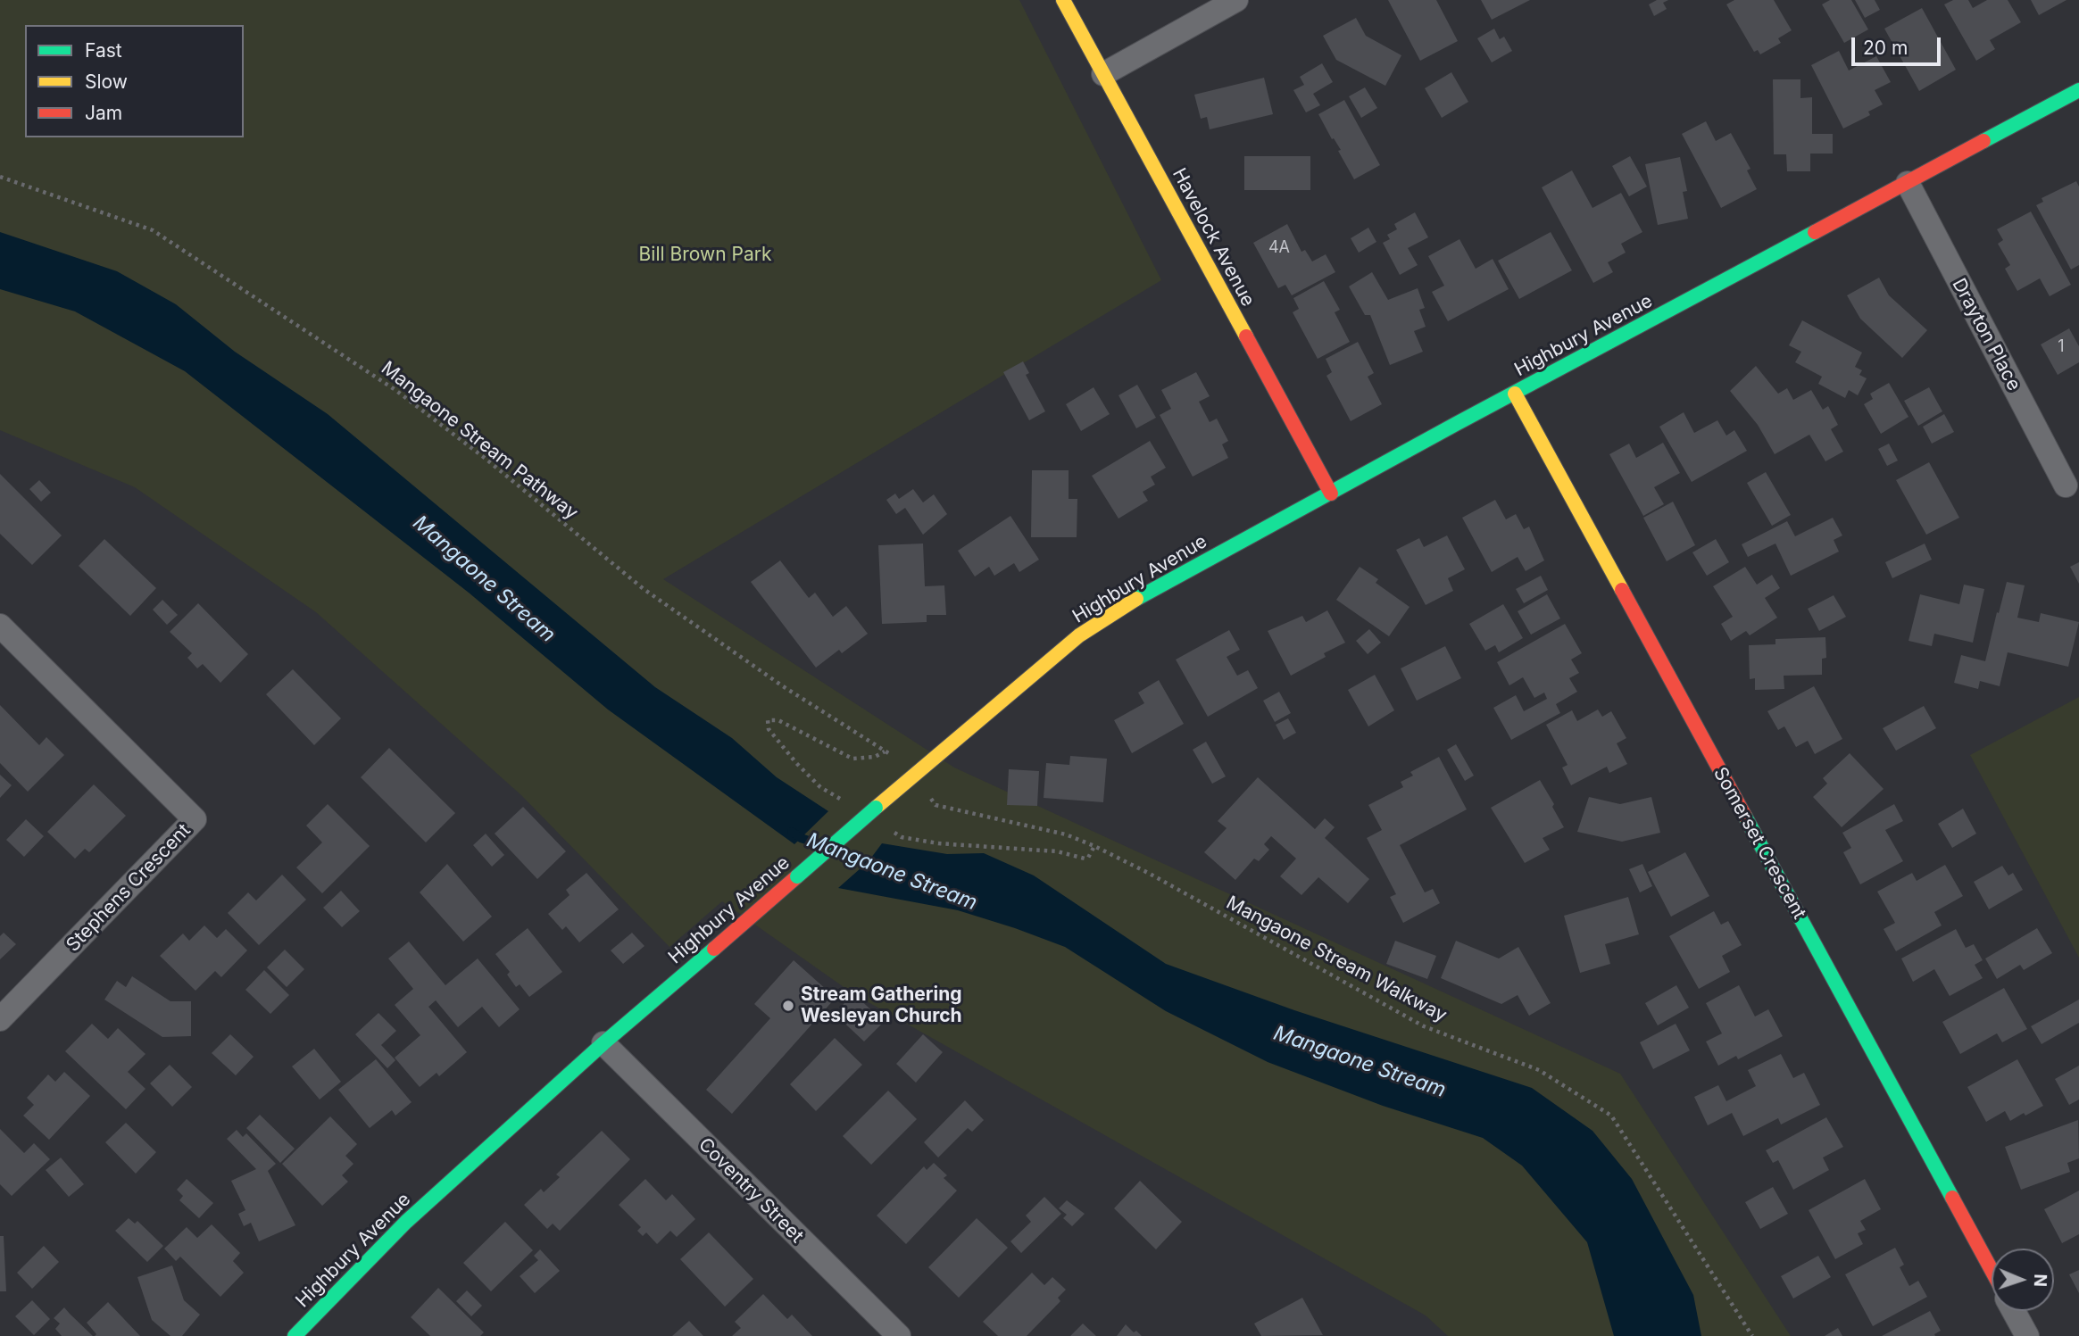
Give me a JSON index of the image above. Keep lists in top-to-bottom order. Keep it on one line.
{"streets":{"street":["Havelock Avenue","Drayton Place","Highbury Avenue","Somerset Crescent","Stephens Crescent","Coventry Street"],"path":["Mangaone Stream Pathway","Mangaone Stream Walkway"]},"crossings":[["Havelock Avenue","Highbury Avenue"],["Drayton Place","Highbury Avenue"],["Highbury Avenue","Mangaone Stream Pathway"],["Highbury Avenue","Somerset Crescent"],["Highbury Avenue","Mangaone Stream Walkway"],["Highbury Avenue","Coventry Street"],["Mangaone Stream Pathway","Mangaone Stream Walkway"]],"water":["Mangaone Stream"],"parks":["Bill Brown Park"],"places":["Stream Gathering Wesleyan Church"],"house_numbers":["4A","1"],"legend":["Fast","Slow","Jam"],"scale_bar":"20 m","north":"right"}
